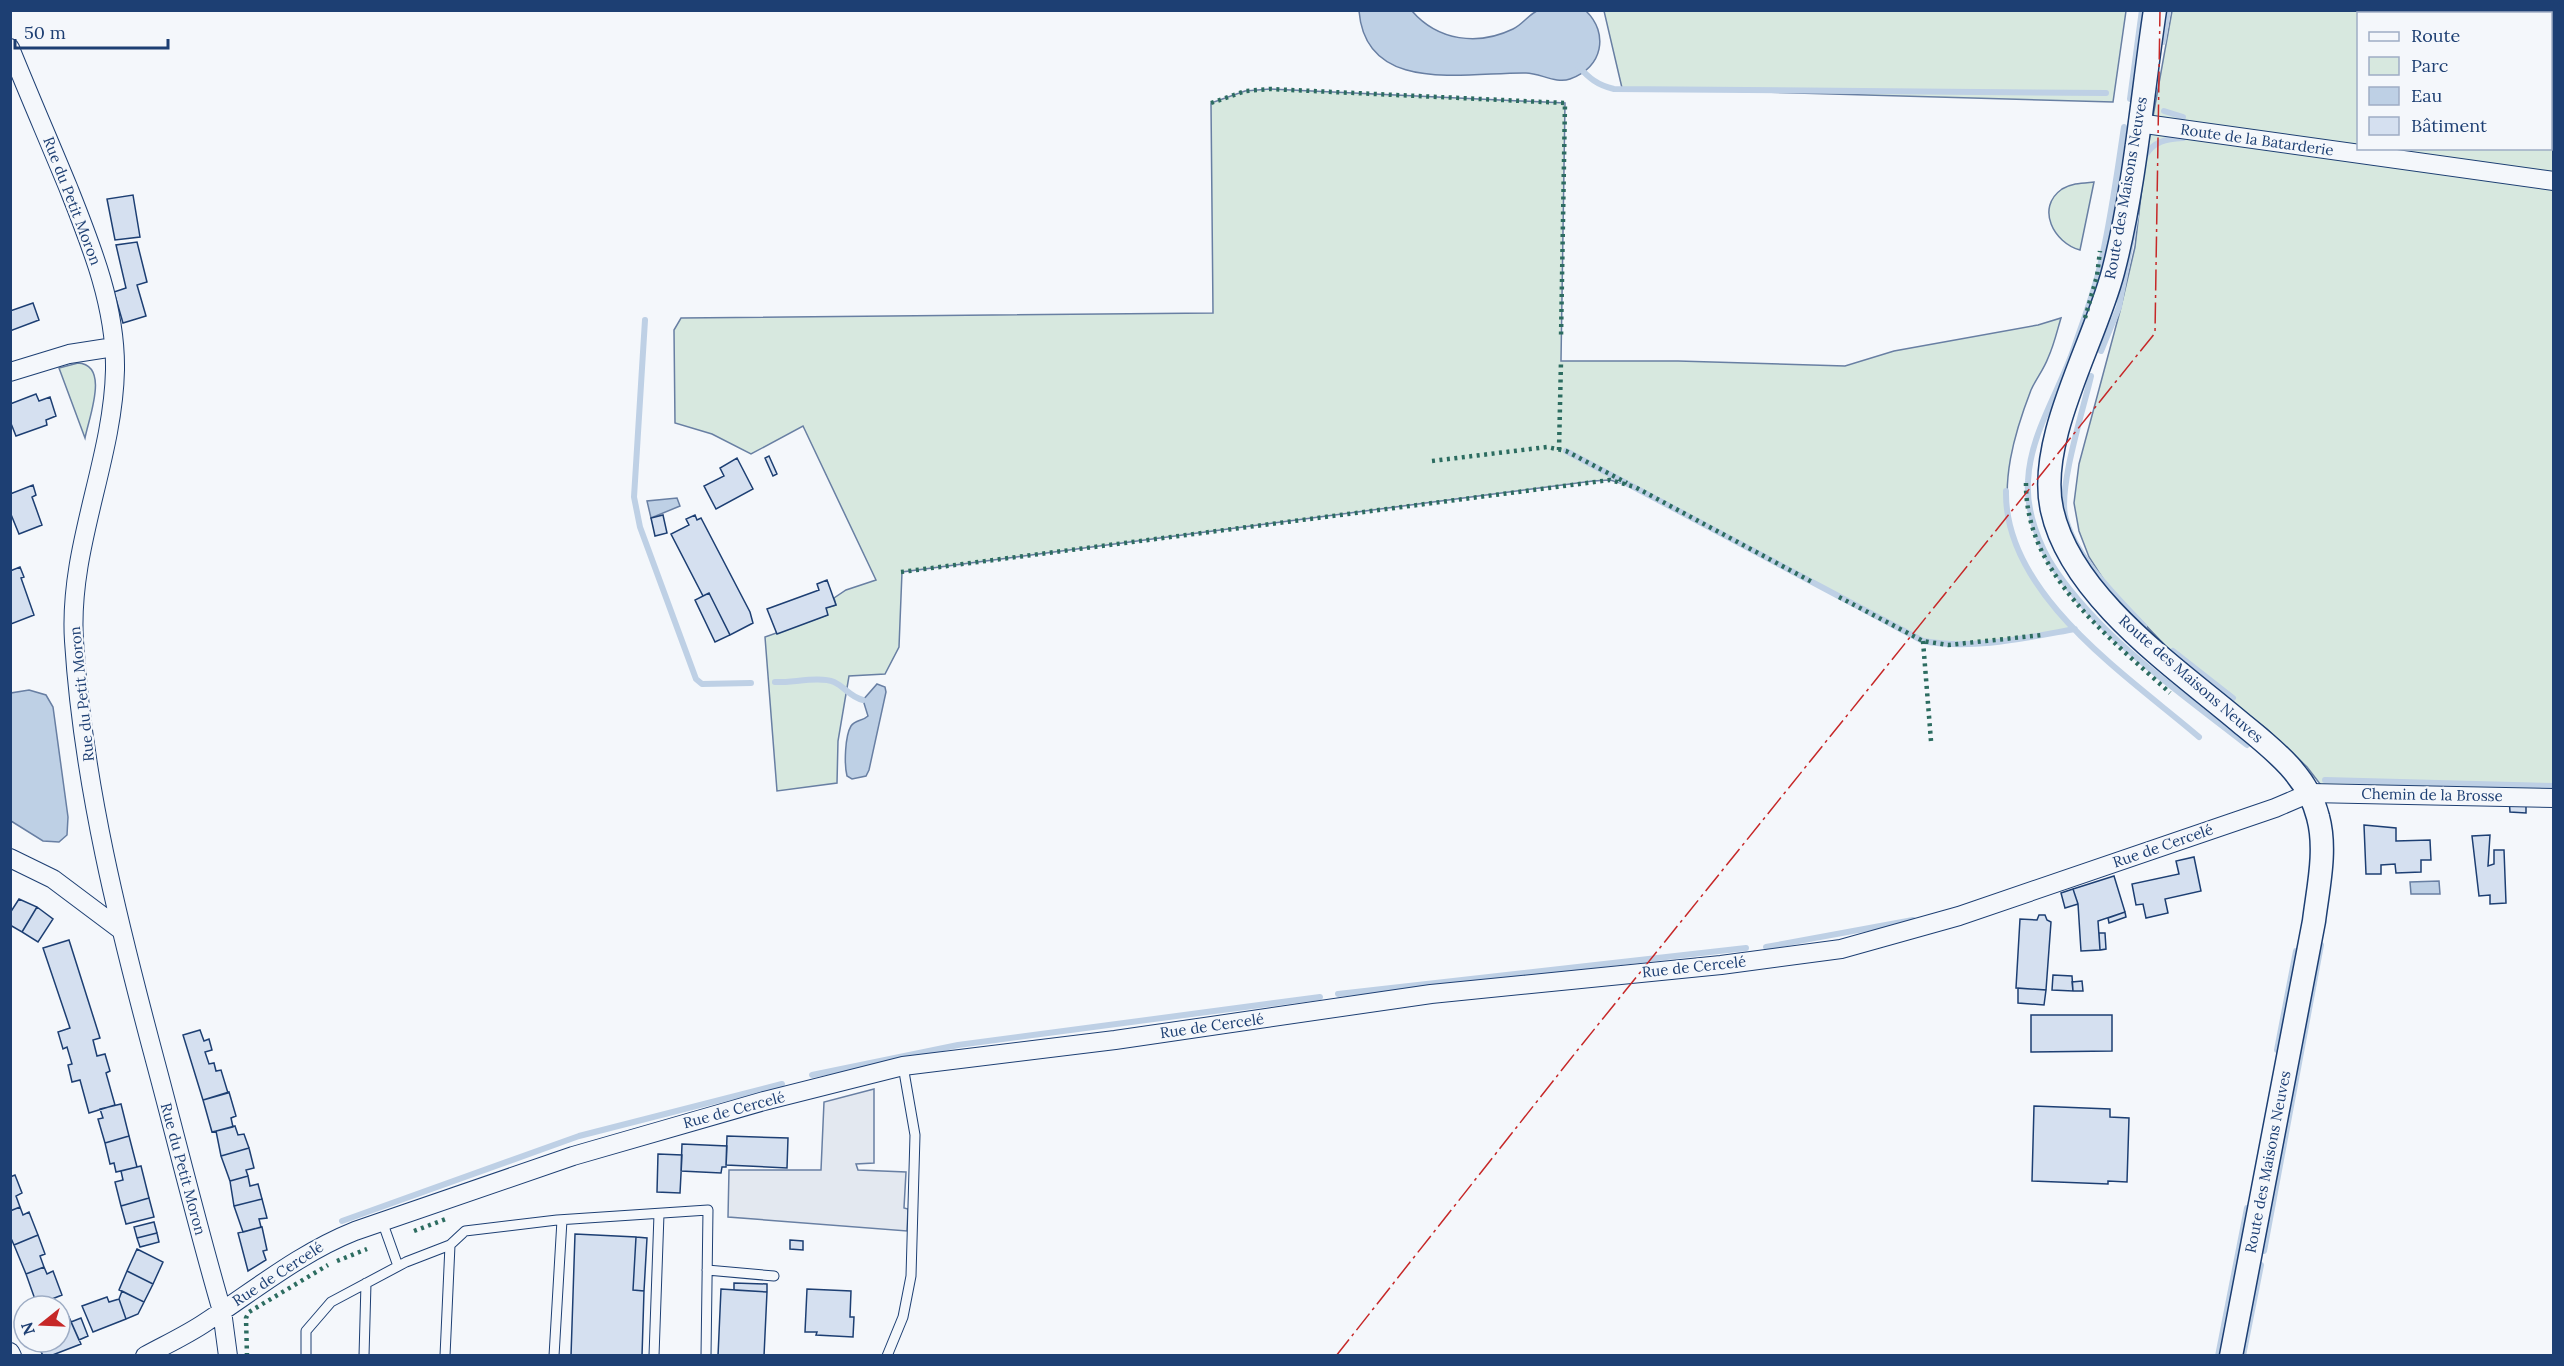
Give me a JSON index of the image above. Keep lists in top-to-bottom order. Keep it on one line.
{"streets":{"street":["Route de la Batarderie","Route des Maisons Neuves","Rue du Petit Moron","Chemin de la Brosse","Rue de Cercelé"]},"crossings":[["Route de la Batarderie","Route des Maisons Neuves"],["Route des Maisons Neuves","Chemin de la Brosse"],["Route des Maisons Neuves","Rue de Cercelé"],["Rue du Petit Moron","Rue de Cercelé"],["Chemin de la Brosse","Rue de Cercelé"]],"legend":["Route","Parc","Eau","Bâtiment"],"scale_bar":"50 m","north":"left"}
